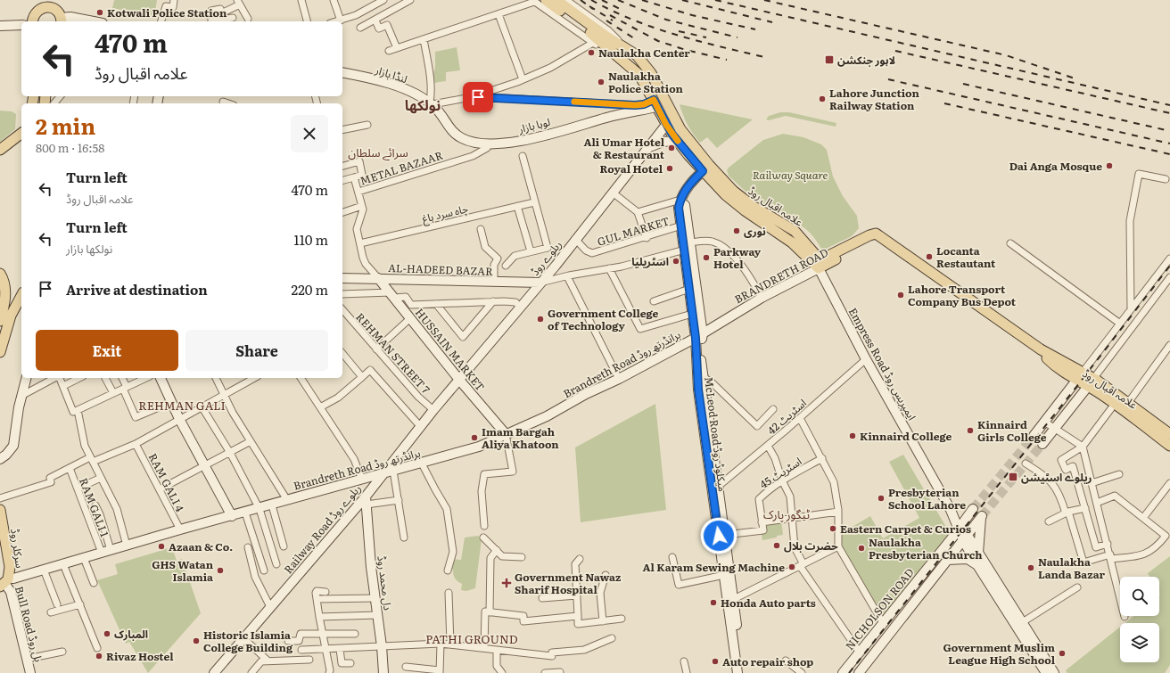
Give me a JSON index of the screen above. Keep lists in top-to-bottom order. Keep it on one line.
{"streets":{"main road":["لنڈا بازار","لوہا بازار","علامہ اقبال روڈ","ریلوے روڈ","AL-HADEED BAZAR","BRANDRETH ROAD","HUSSAIN MARKET","Brandreth Road برانڈرتھ روڈ","Empress Road ایمپریس روڈ","McLeod Road میکلوڈ روڈ","Railway Road ریلوے روڈ","سرکلر روڈ","دل محمد روڈ","NICHOLSON ROAD","Bull Road بل روڈ"],"street":["METAL BAZAAR","چاہ سرد باغ","GUL MARKET","REHMAN STREET 7","اسٹریٹ 42","اسٹریٹ 45","RAM GALI 4","RAM GALI 1"]},"crossings":[["لنڈا بازار","لوہا بازار"],["لوہا بازار","METAL BAZAAR"],["لوہا بازار","علامہ اقبال روڈ"],["علامہ اقبال روڈ","ریلوے روڈ"],["علامہ اقبال روڈ","BRANDRETH ROAD"],["علامہ اقبال روڈ","Empress Road ایمپریس روڈ"],["علامہ اقبال روڈ","McLeod Road میکلوڈ روڈ"],["GUL MARKET","ریلوے روڈ"],["GUL MARKET","McLeod Road میکلوڈ روڈ"],["ریلوے روڈ","AL-HADEED BAZAR"],["ریلوے روڈ","HUSSAIN MARKET"],["ریلوے روڈ","Railway Road ریلوے روڈ"],["AL-HADEED BAZAR","HUSSAIN MARKET"],["BRANDRETH ROAD","Brandreth Road برانڈرتھ روڈ"],["BRANDRETH ROAD","Empress Road ایمپریس روڈ"],["BRANDRETH ROAD","McLeod Road میکلوڈ روڈ"],["HUSSAIN MARKET","Brandreth Road برانڈرتھ روڈ"],["HUSSAIN MARKET","Railway Road ریلوے روڈ"],["REHMAN STREET 7","Railway Road ریلوے روڈ"],["Brandreth Road برانڈرتھ روڈ","McLeod Road میکلوڈ روڈ"],["Brandreth Road برانڈرتھ روڈ","RAM GALI 4"],["Brandreth Road برانڈرتھ روڈ","RAM GALI 1"],["Brandreth Road برانڈرتھ روڈ","Railway Road ریلوے روڈ"],["Brandreth Road برانڈرتھ روڈ","سرکلر روڈ"],["Brandreth Road برانڈرتھ روڈ","Bull Road بل روڈ"],["Empress Road ایمپریس روڈ","اسٹریٹ 42"],["Empress Road ایمپریس روڈ","NICHOLSON ROAD"],["اسٹریٹ 42","McLeod Road میکلوڈ روڈ"],["McLeod Road میکلوڈ روڈ","اسٹریٹ 45"],["Railway Road ریلوے روڈ","دل محمد روڈ"],["سرکلر روڈ","Bull Road بل روڈ"]],"districts":["نولکھا","سرائے سلطان","REHMAN GALI","ٹیگور پارک","PATHI GROUND"],"parks":["Railway Square"],"places":{"other":["Kotwali Police Station","Naulakha Center","Naulakha Police Station","Lahore Junction Railway Station","Ali Umar Hotel & Restaurant","Dai Anga Mosque","Royal Hotel","نوری","Locanta Restautant","Parkway Hotel","اسٹریلیا","Lahore Transport Company Bus Depot","Government College of Technology","Kinnaird Girls College","Kinnaird College","Imam Bargah Aliya Khatoon","Presbyterian School Lahore","Eastern Carpet & Curios","حضرت بلال","Azaan & Co.","Naulakha Presbyterian Church","Al Karam Sewing Machine","Naulakha Landa Bazar","GHS Watan Islamia","Honda Auto parts","المبارک","Historic Islamia College Building","Government Muslim League High School","Rivaz Hostel","Auto repair shop"],"transit":["لاہور جنکشن","ریلوے اسٹیشن"],"health":["Government Nawaz Sharif Hospital"]},"page":{"turn":["470 m","علامہ اقبال روڈ"],"heading":["2 min","800 m · 16:58"],"list":[{"name":"Turn left","note":"علامہ اقبال روڈ","value":"470 m"},{"name":"Turn left","note":"نولکھا بازار","value":"110 m"},{"name":"Arrive at destination","value":"220 m"}],"buttons":["Exit","Share"]}}
